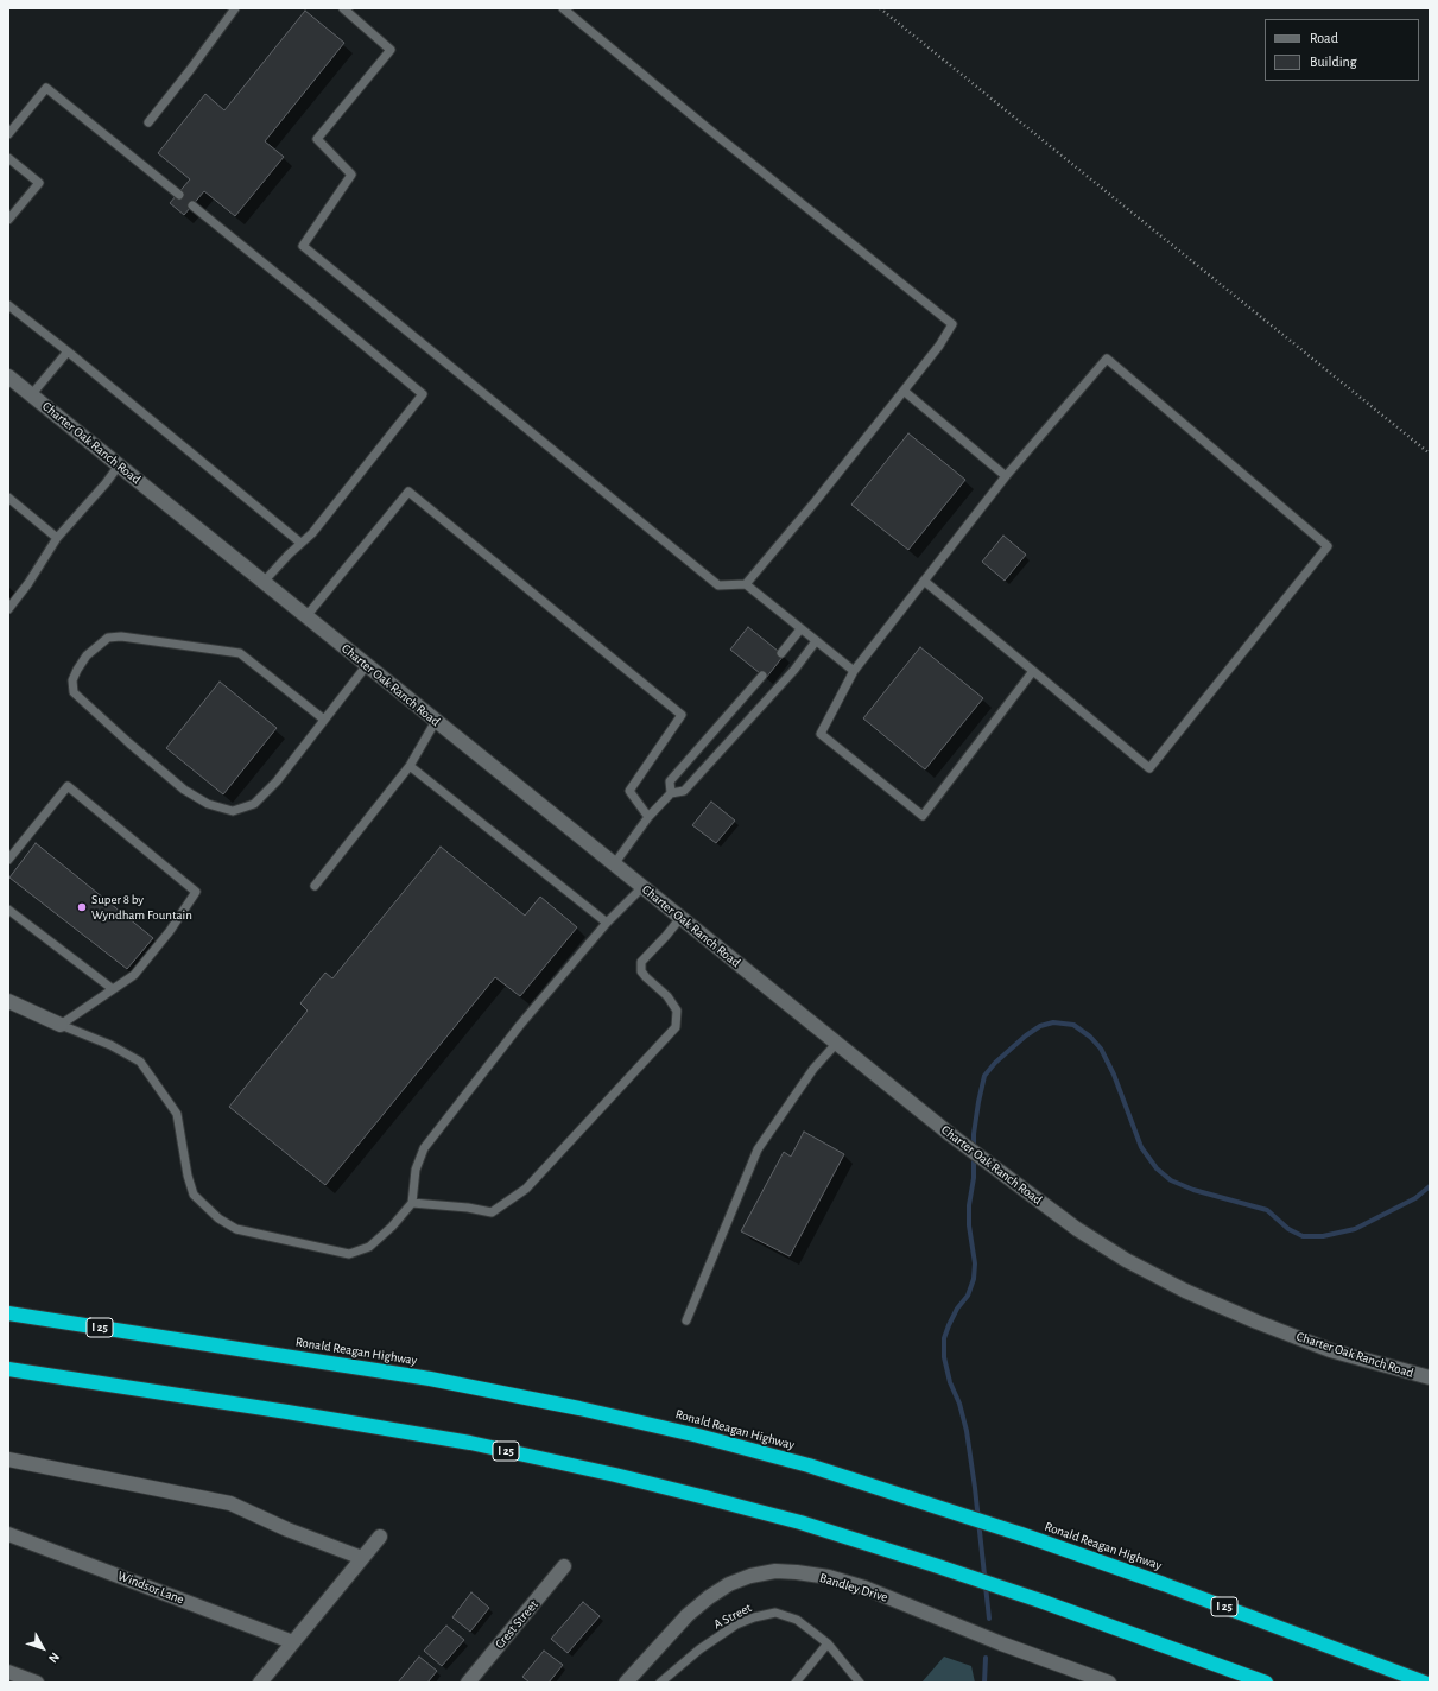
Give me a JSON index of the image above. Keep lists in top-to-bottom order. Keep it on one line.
{"streets":{"highway":["I 25","Ronald Reagan Highway"],"street":["Charter Oak Ranch Road","Windsor Lane","Bandley Drive","Crest Street"],"lane":["A Street"]},"places":["Super 8 by Wyndham Fountain"],"legend":["Road","Building"],"north":"bottom right"}
